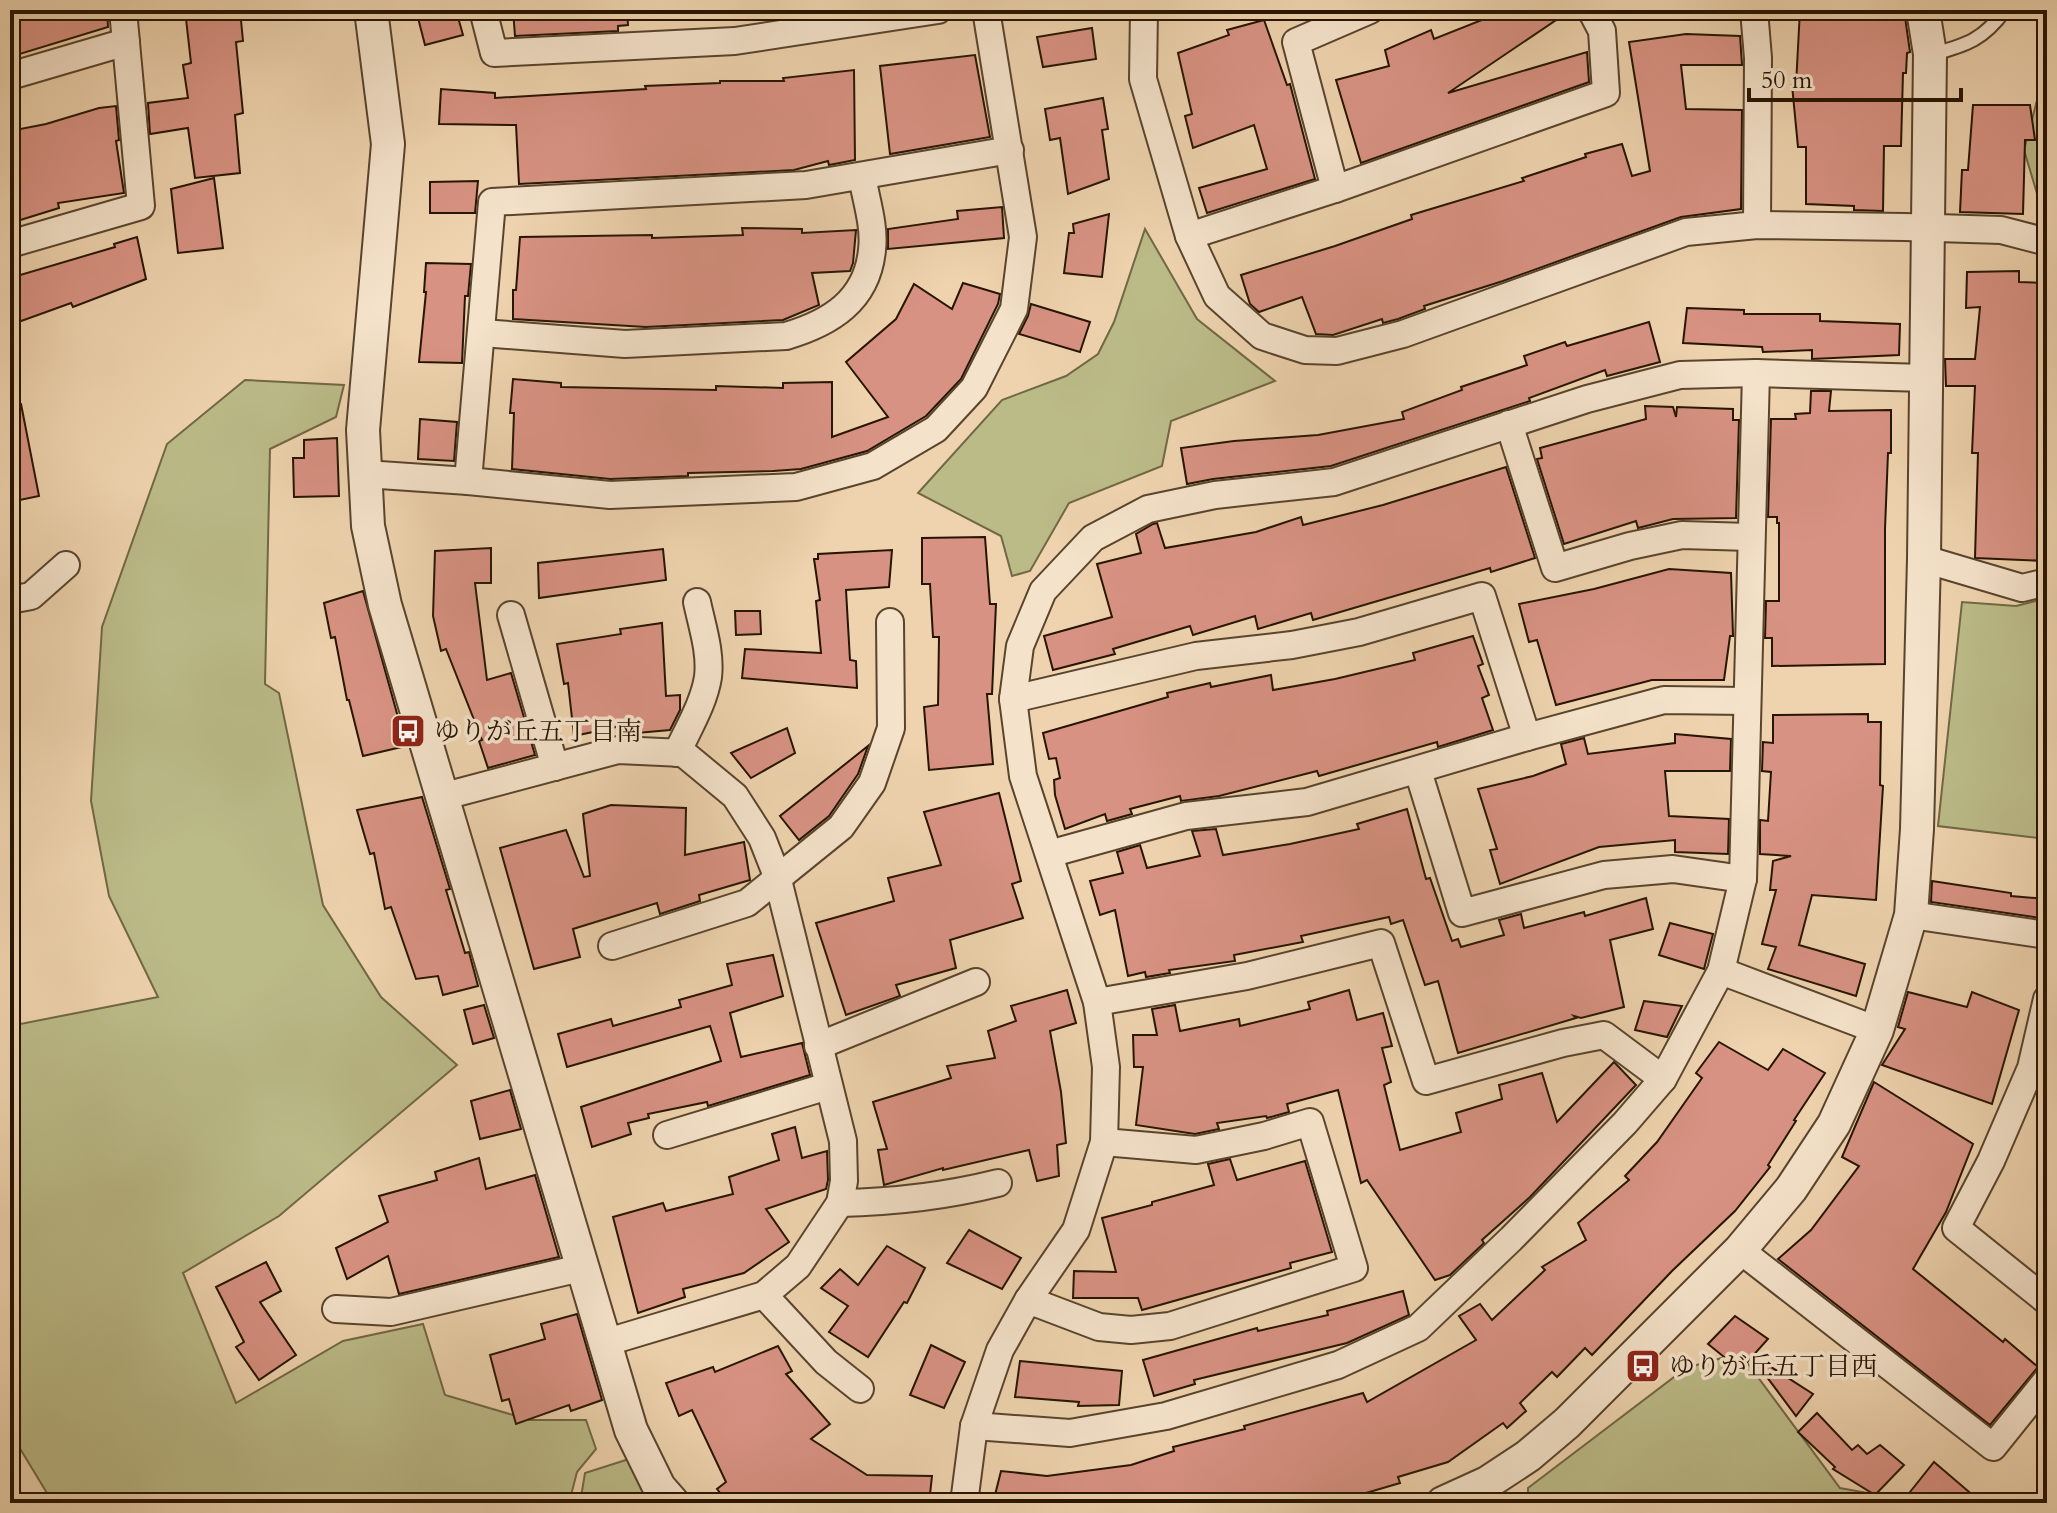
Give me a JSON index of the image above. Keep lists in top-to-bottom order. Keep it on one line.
{"places":{"bus stop":["ゆりが丘五丁目南","ゆりが丘五丁目西"]},"scale_bar":"50 m"}
